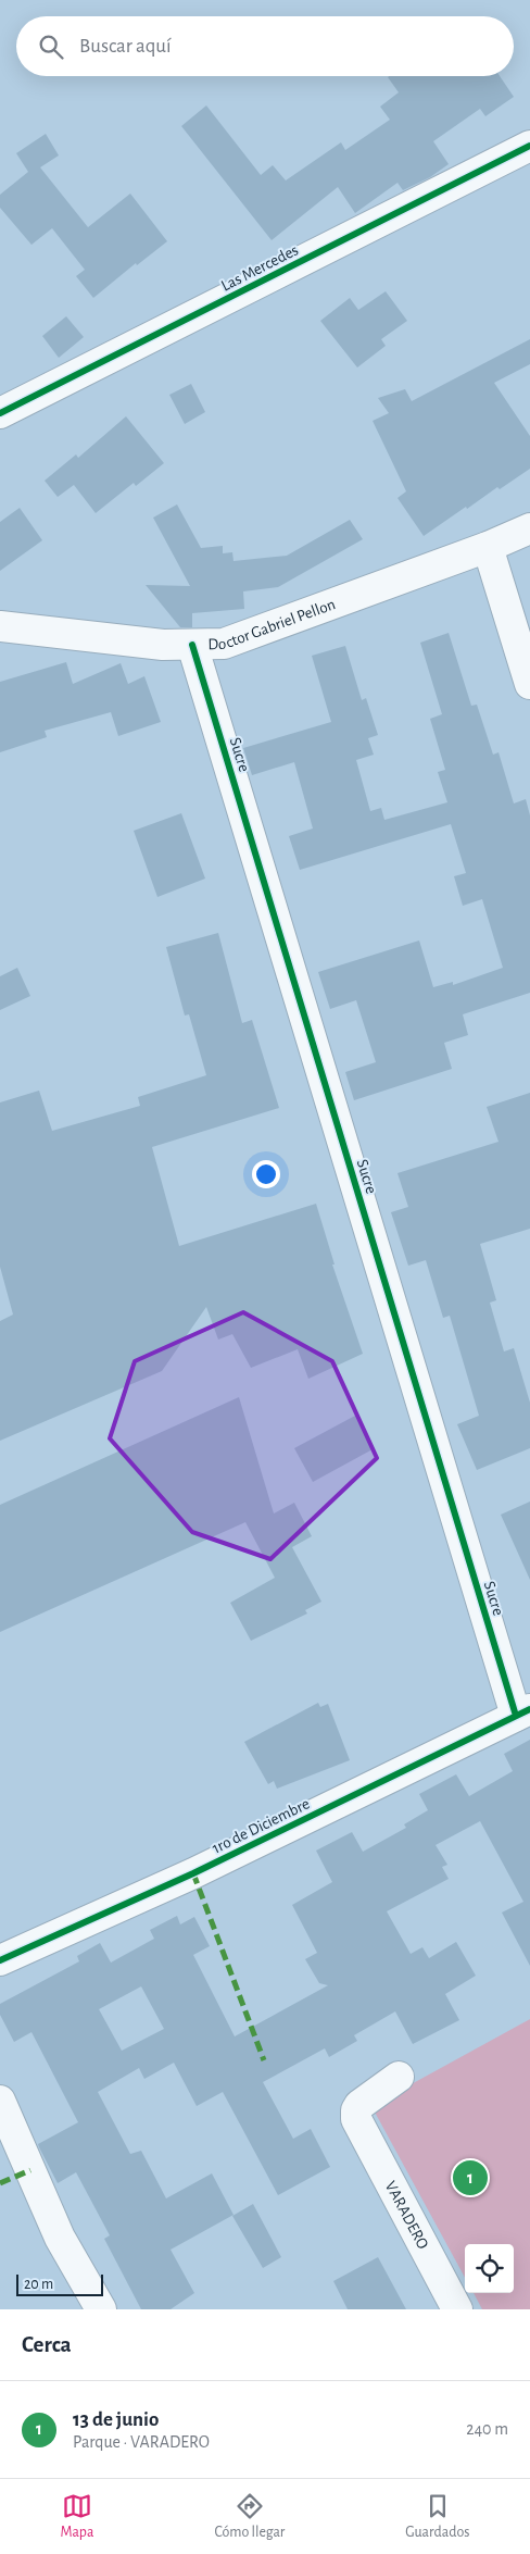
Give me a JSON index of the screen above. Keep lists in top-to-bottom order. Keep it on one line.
{"streets":{"street":["Las Mercedes","Doctor Gabriel Pellon","Sucre","1ro de Diciembre","VARADERO"]},"crossings":[["Doctor Gabriel Pellon","Sucre"],["Sucre","1ro de Diciembre"]],"scale_bar":"20 m","page":{"search":"Buscar aquí","pins":"1","scale":"20 m","heading":"Cerca","list":[{"mark":"1","name":"13 de junio","note":"Parque · VARADERO","value":"240 m"}],"nav":["Mapa","Cómo llegar","Guardados"]}}
